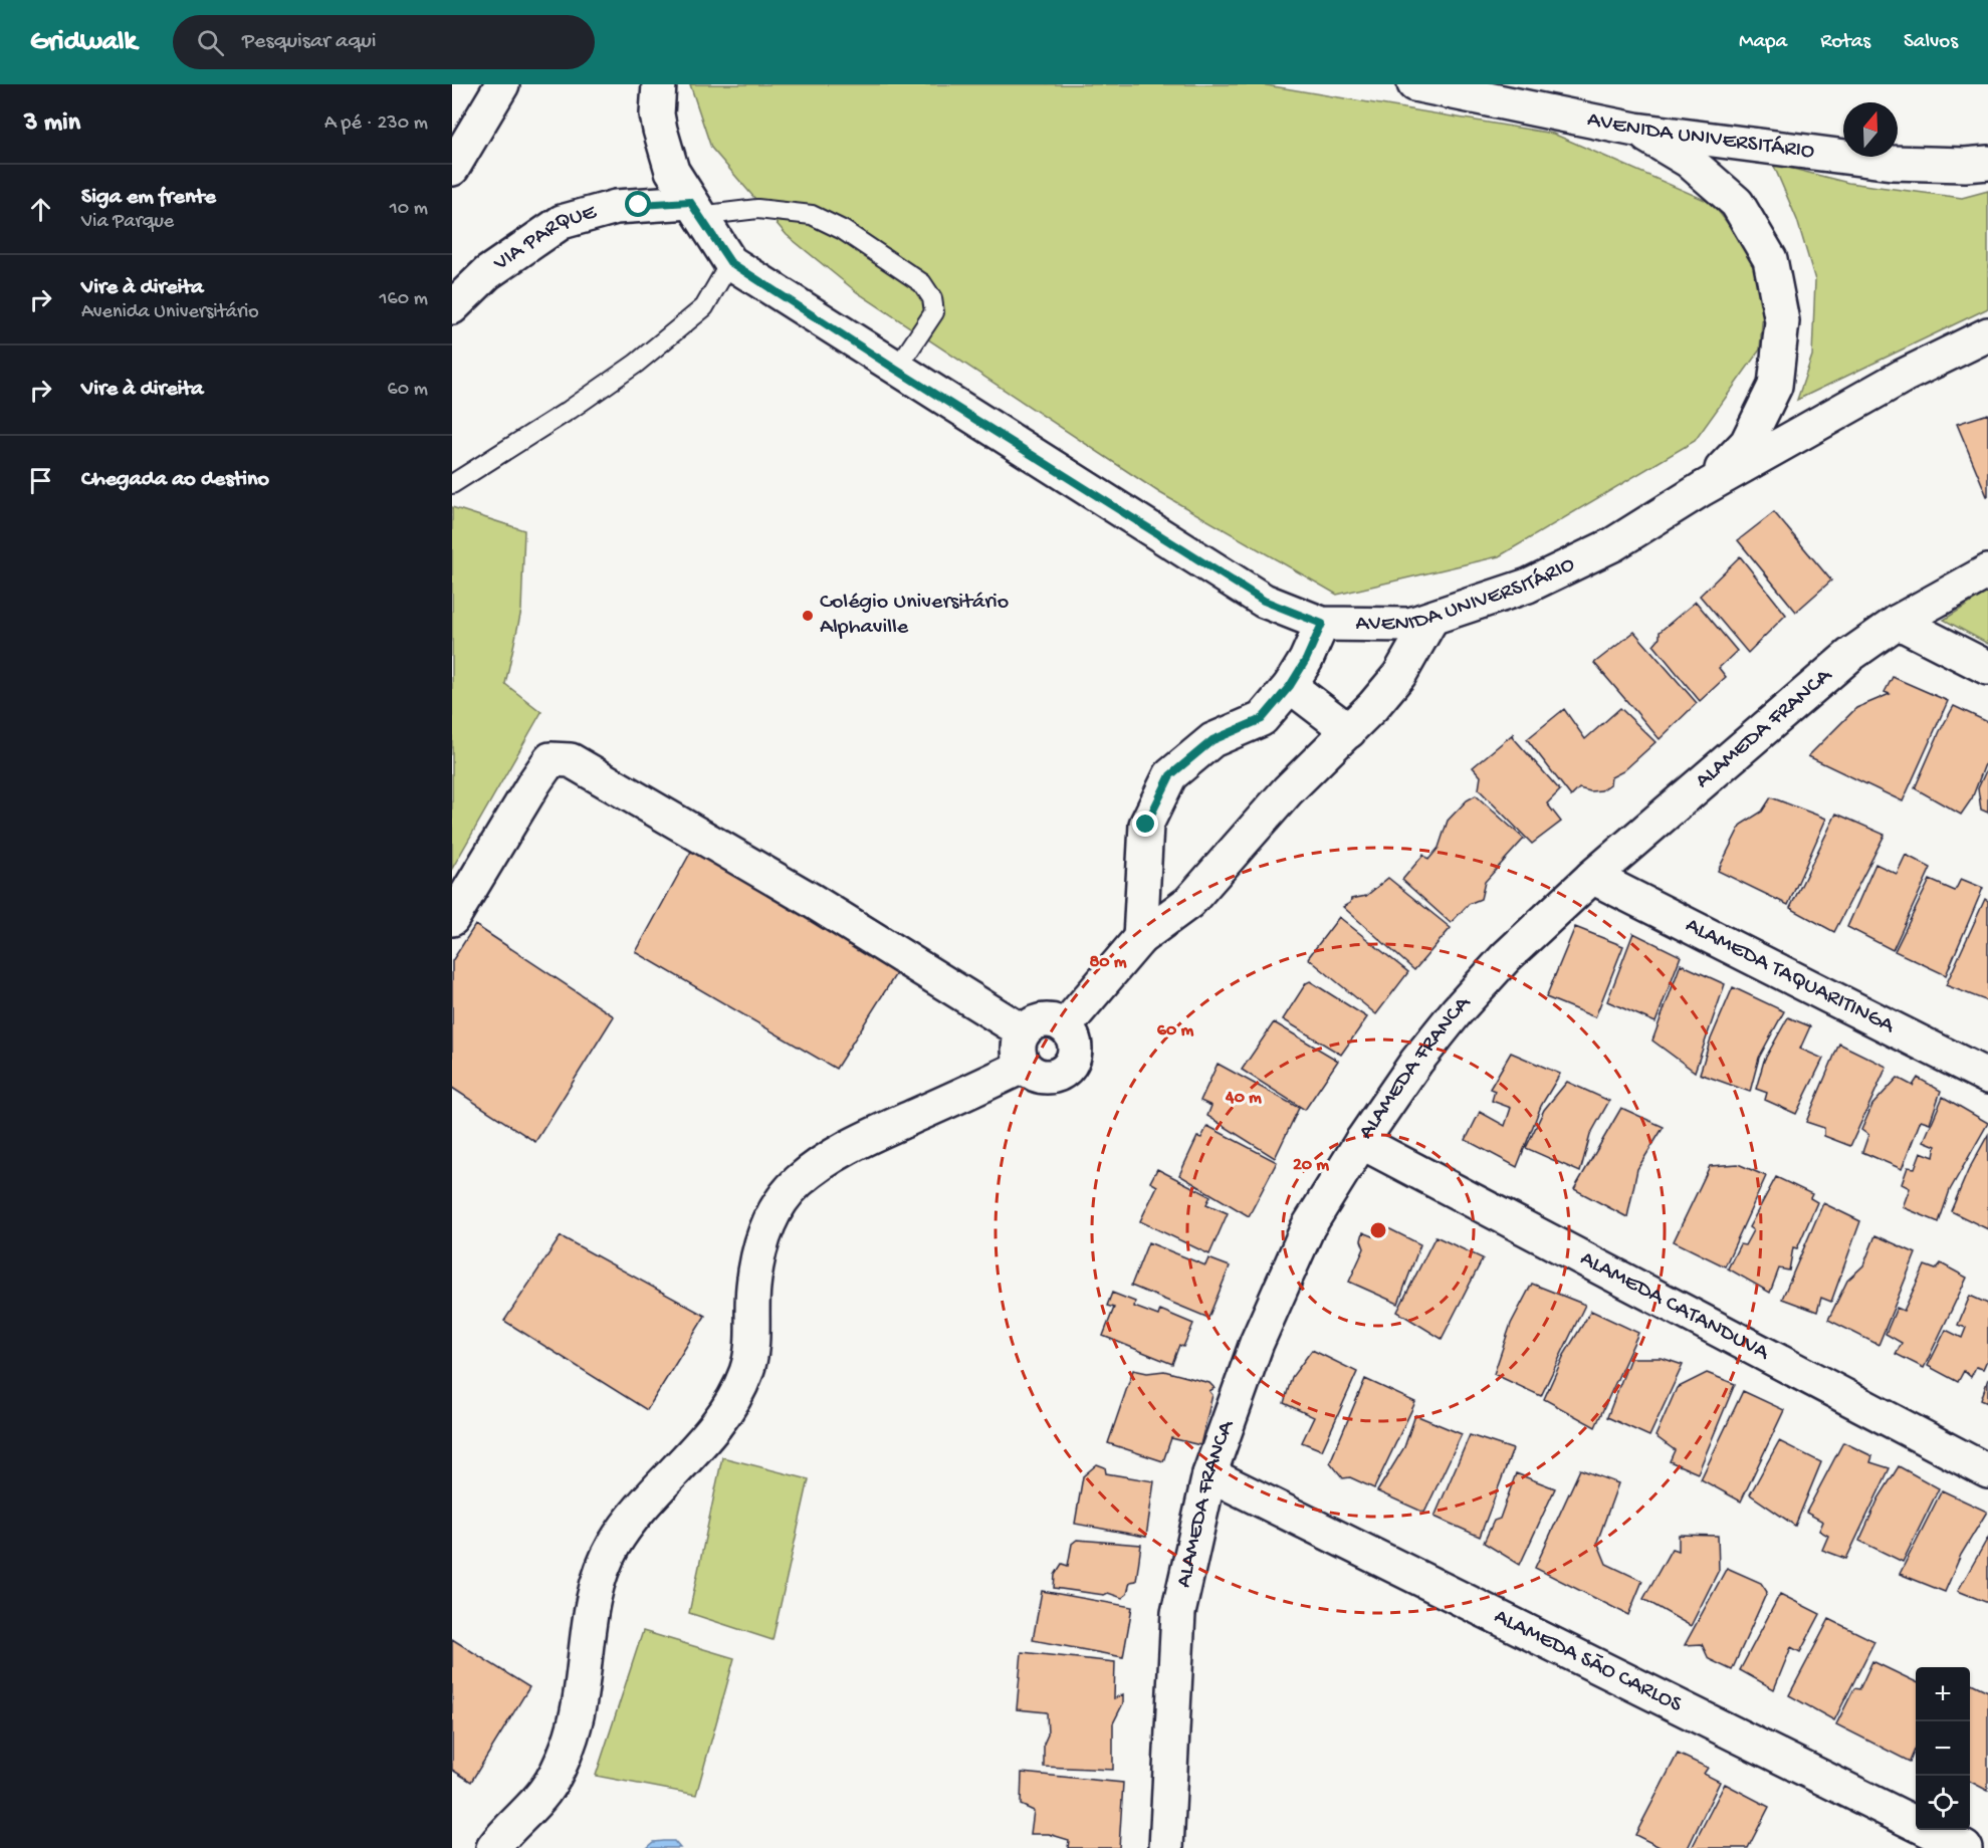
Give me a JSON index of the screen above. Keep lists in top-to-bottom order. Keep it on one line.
{"streets":{"street":["AVENIDA UNIVERSITÁRIO","VIA PARQUE","ALAMEDA FRANCA","ALAMEDA TAQUARITINGA","ALAMEDA CATANDUVA","ALAMEDA SÃO CARLOS"]},"crossings":[["AVENIDA UNIVERSITÁRIO","VIA PARQUE"],["ALAMEDA FRANCA","ALAMEDA TAQUARITINGA"],["ALAMEDA FRANCA","ALAMEDA CATANDUVA"],["ALAMEDA FRANCA","ALAMEDA SÃO CARLOS"]],"places":["Colégio Universitário Alphaville"],"north":"top","page":{"header":"Gridwalk","search":"Pesquisar aqui","nav":["Mapa","Rotas","Salvos"],"heading":["3 min","A pé · 230 m"],"list":[["Siga em frente","Via Parque","10 m"],["Vire à direita","Avenida Universitário","160 m"],["Vire à direita","60 m"],"Chegada ao destino"],"map_buttons":["+","−"]},"rings":["80 m","60 m","40 m","20 m"]}
